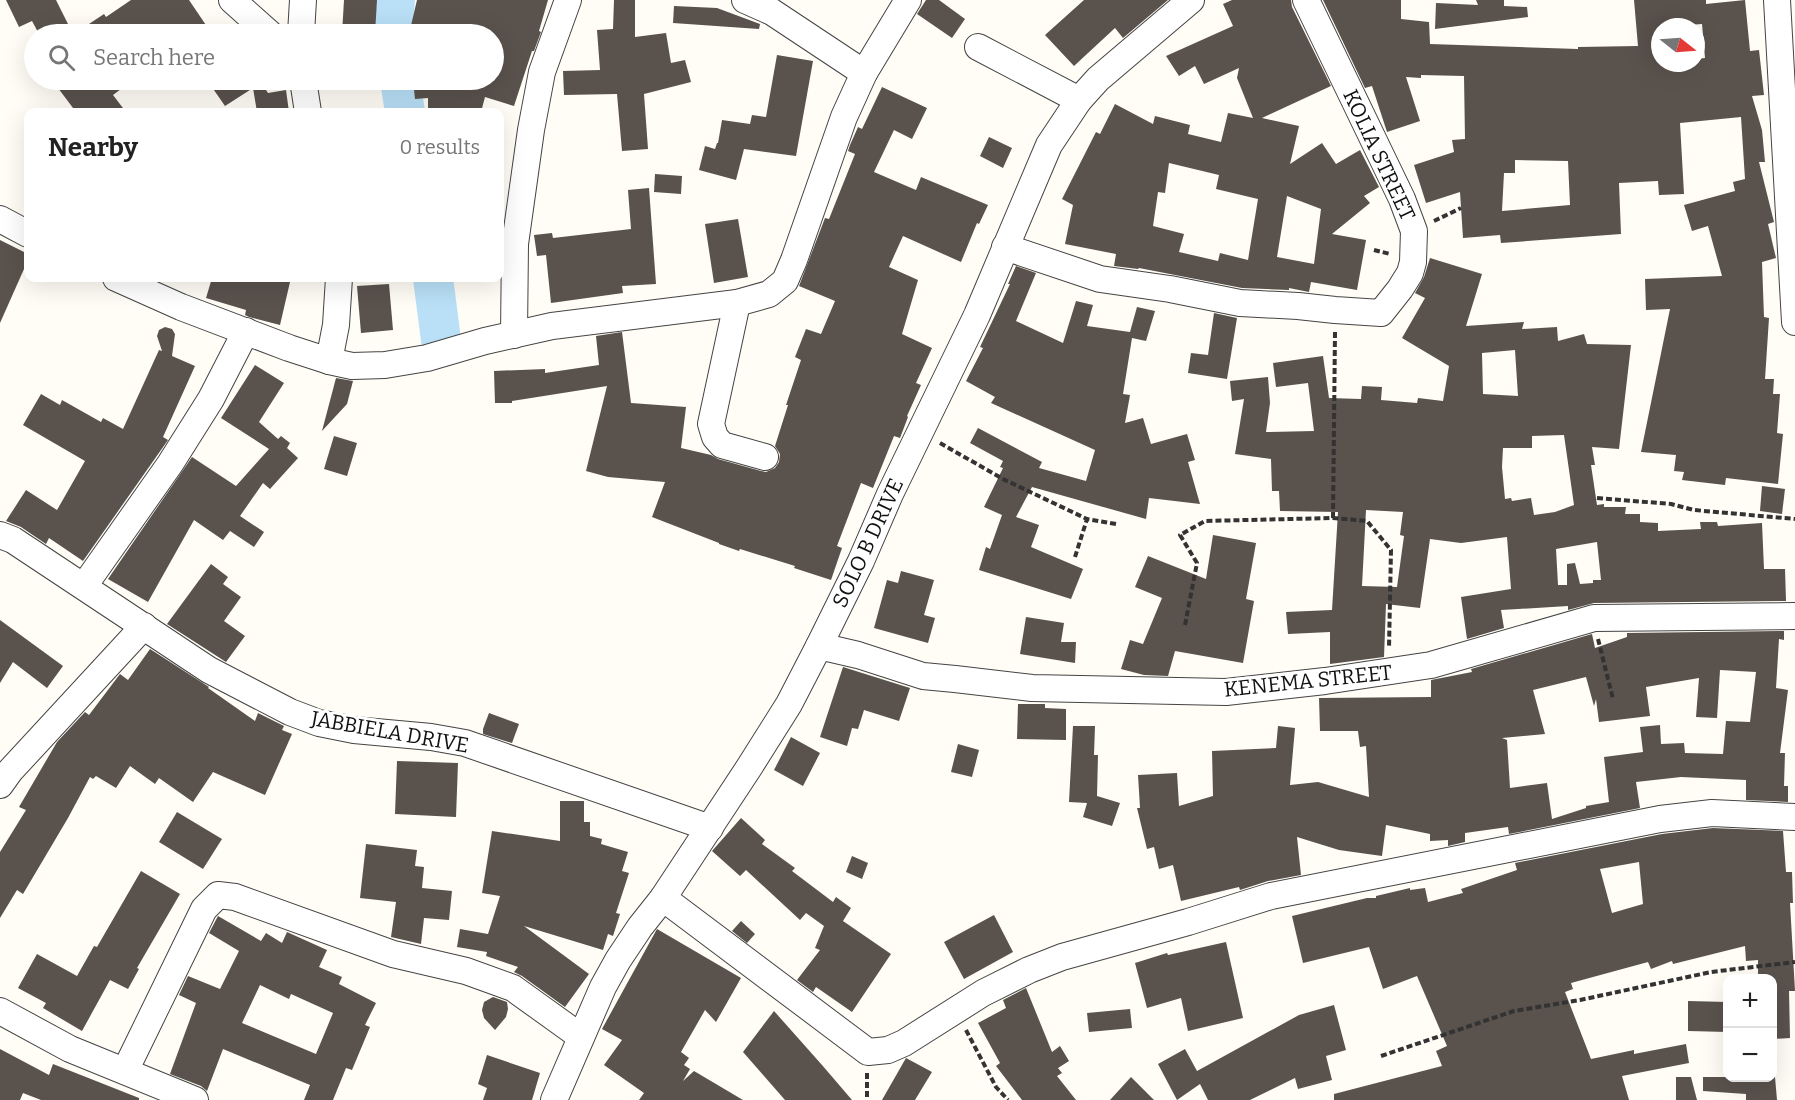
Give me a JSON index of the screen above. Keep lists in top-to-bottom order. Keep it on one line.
{"streets":{"street":["KOLIA STREET","SOLO B DRIVE","KENEMA STREET","JABBIELA DRIVE"]},"crossings":[["KOLIA STREET","SOLO B DRIVE"],["SOLO B DRIVE","KENEMA STREET"],["SOLO B DRIVE","JABBIELA DRIVE"]],"north":"right","page":{"search":"Search here","heading":["Nearby","0 results"],"map_buttons":["+","−"]}}
